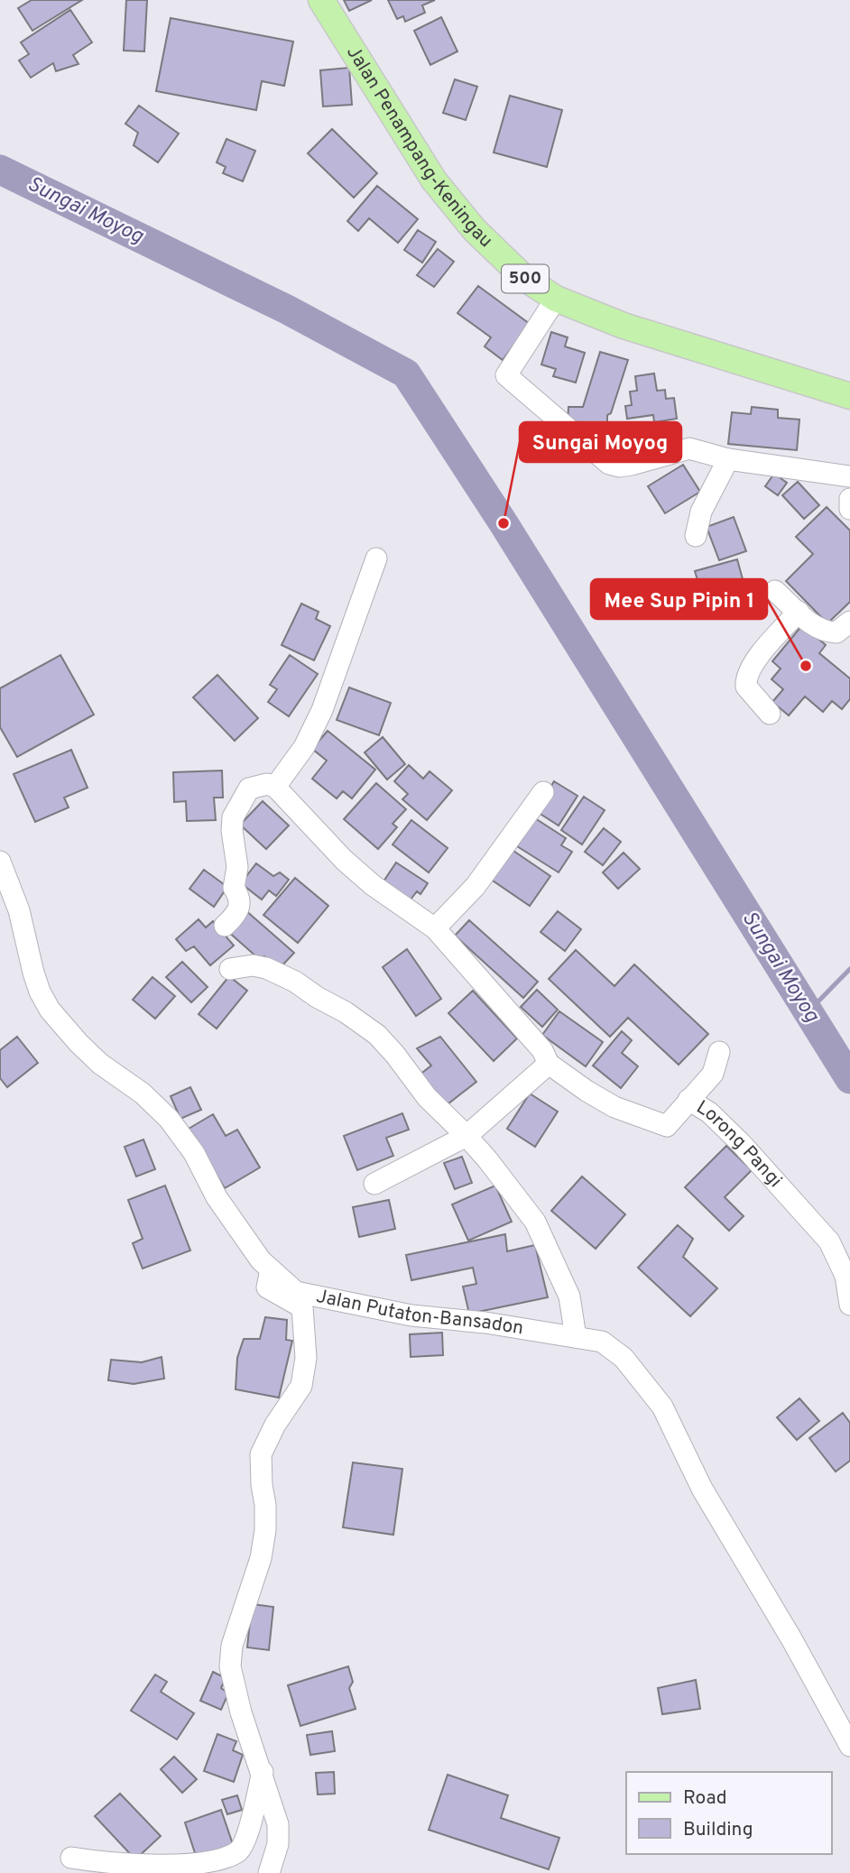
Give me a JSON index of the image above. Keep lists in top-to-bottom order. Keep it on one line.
{"streets":{"main road":["Jalan Penampang-Keningau","500"],"street":["Lorong Pangi","Jalan Putaton-Bansadon"]},"water":["Sungai Moyog"],"places":["Sungai Moyog","Mee Sup Pipin 1"],"legend":["Road","Building"]}
